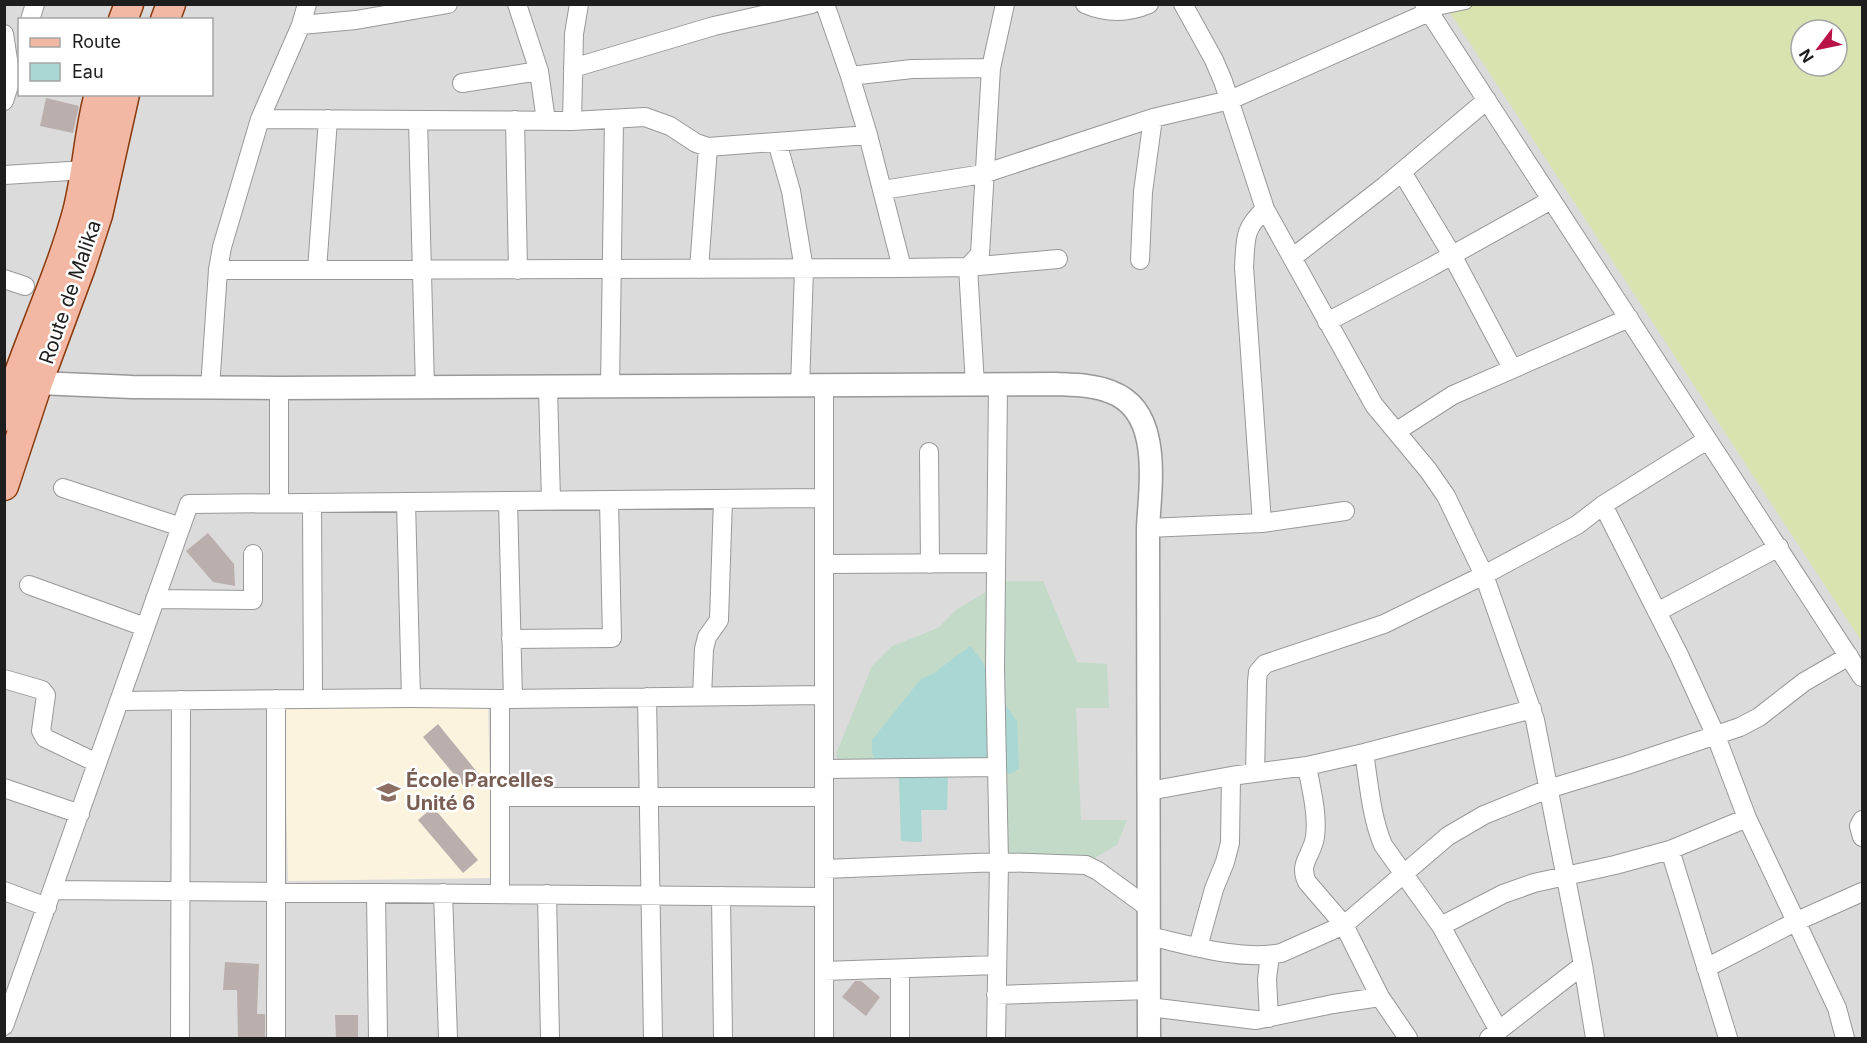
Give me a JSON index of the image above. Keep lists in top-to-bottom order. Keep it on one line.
{"streets":{"main road":["Route de Malika"]},"places":{"school or university":["École Parcelles Unité 6"]},"legend":["Route","Eau"],"north":"bottom left"}
